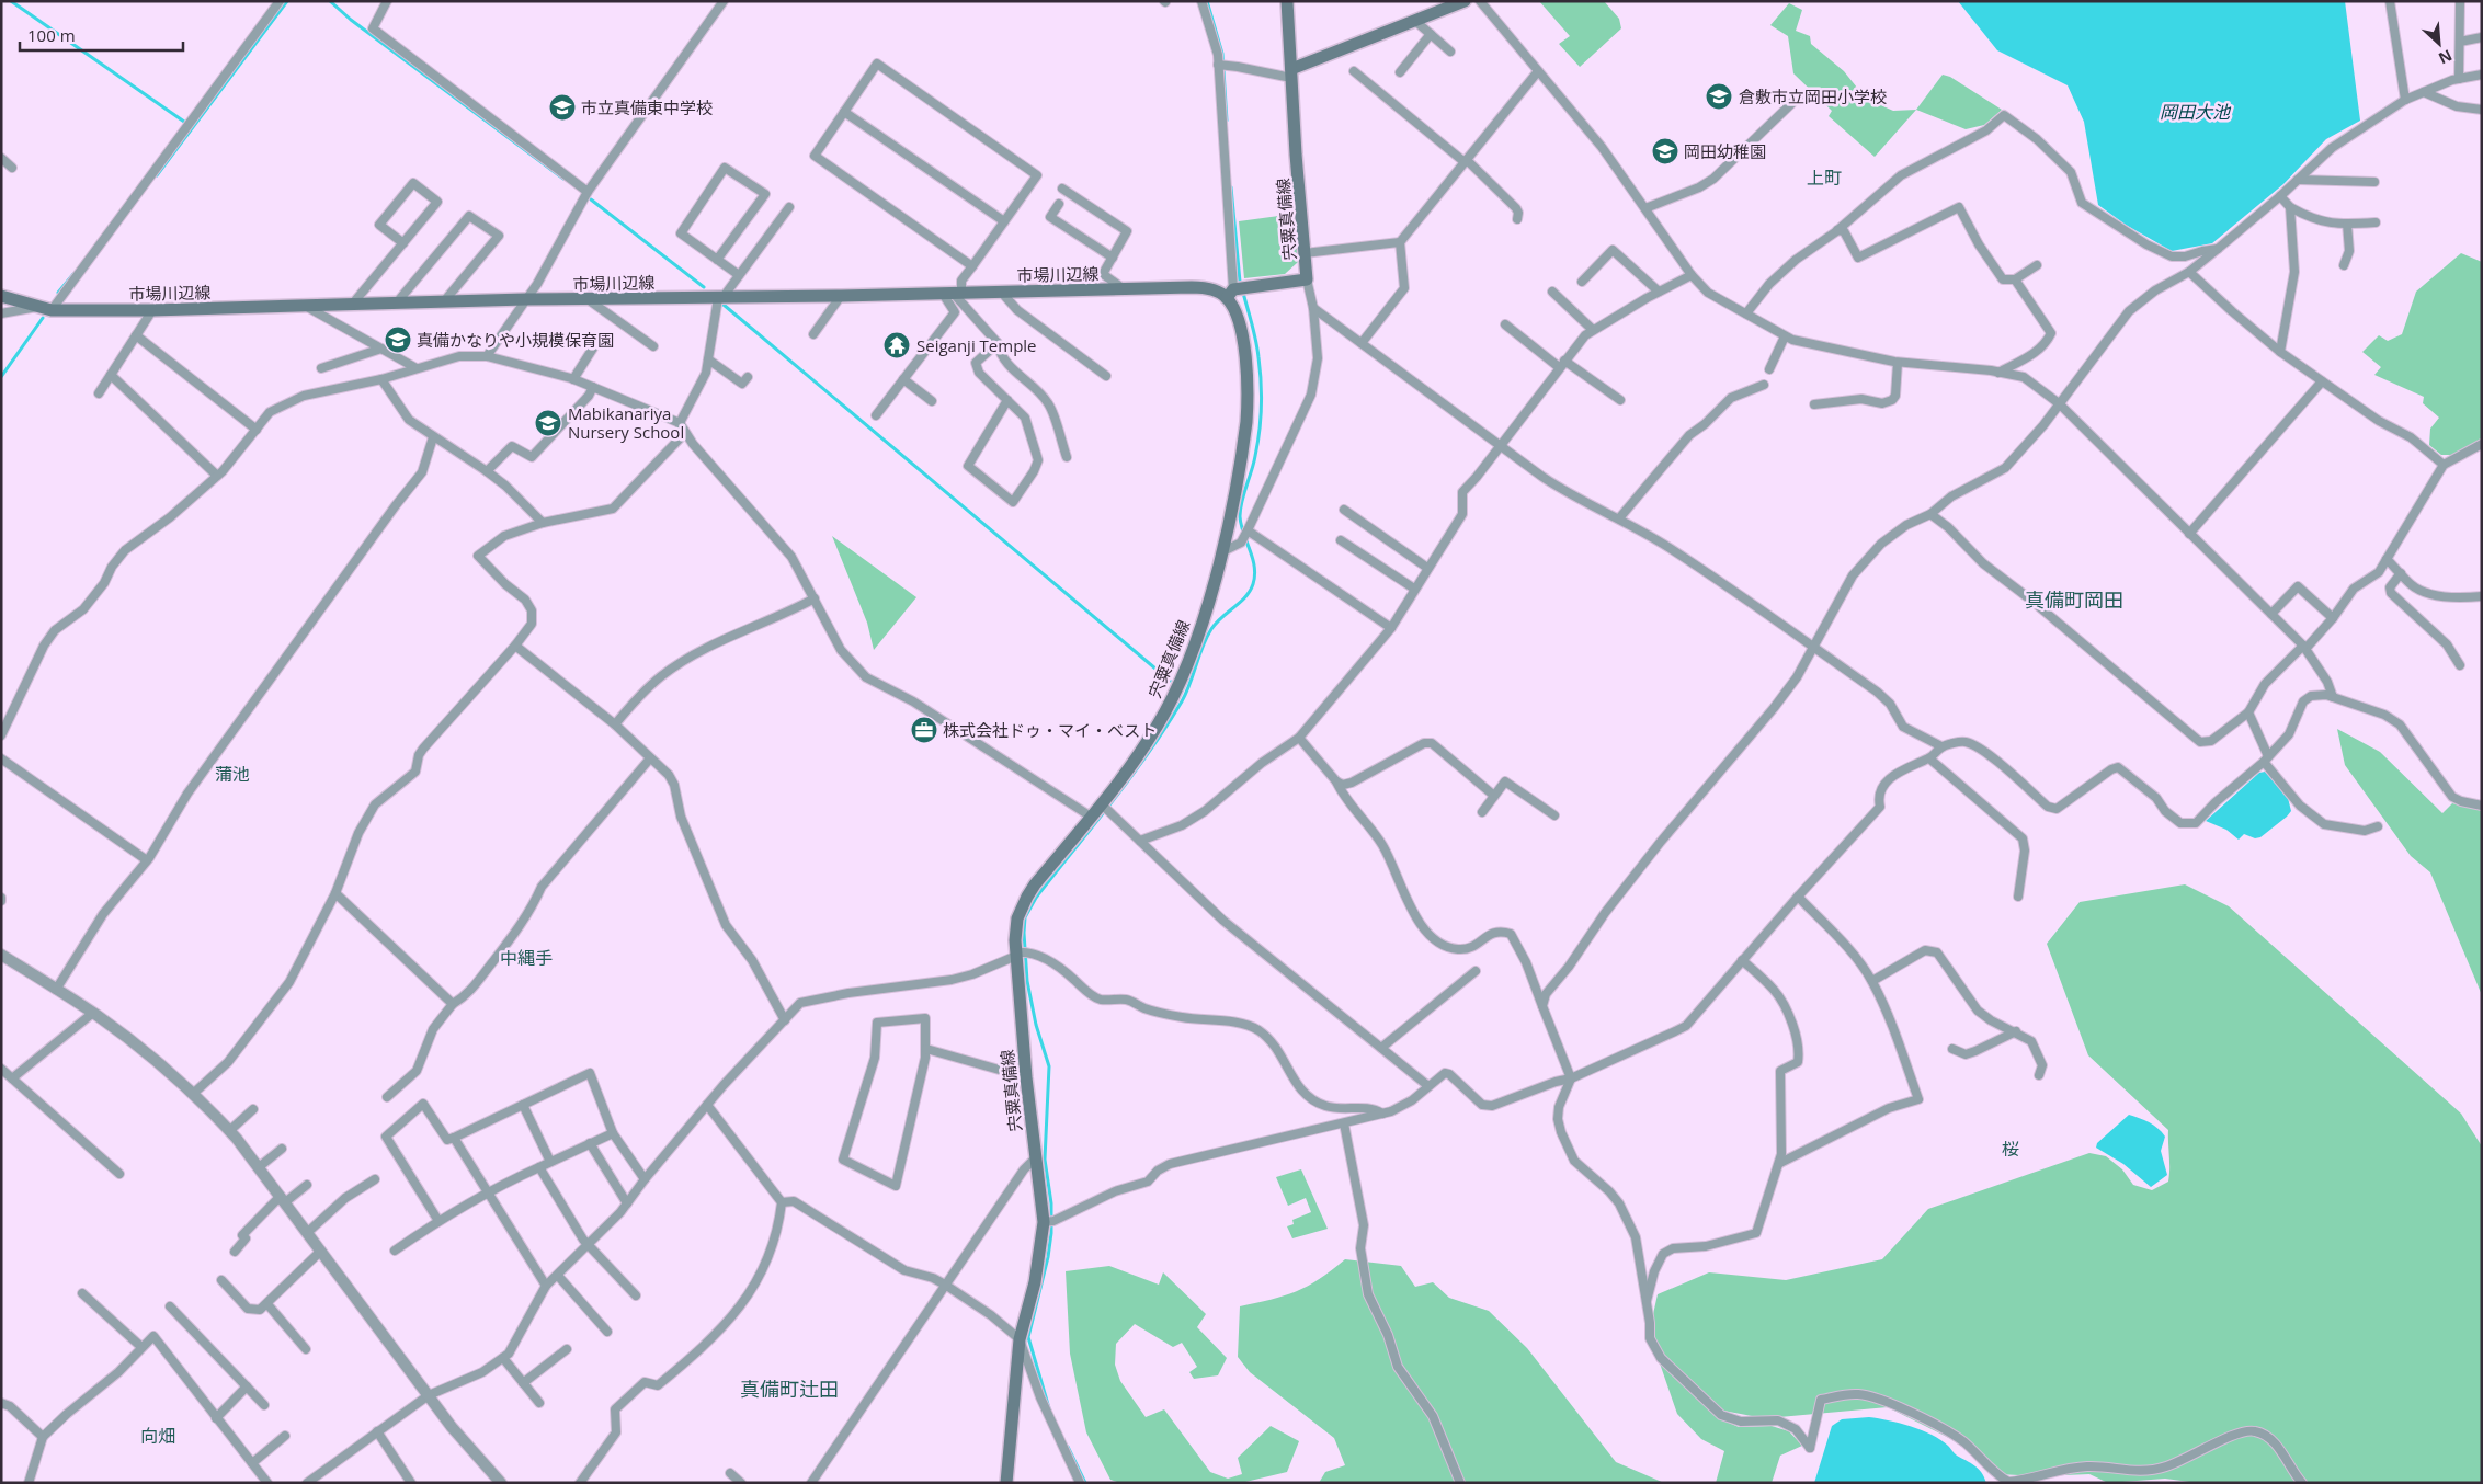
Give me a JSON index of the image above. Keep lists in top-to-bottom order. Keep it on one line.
{"streets":{"main road":["宍粟真備線","市場川辺線"]},"crossings":[["宍粟真備線","市場川辺線"]],"districts":["上町","真備町岡田","蒲池","中縄手","桜","真備町辻田","向畑"],"water":["岡田大池"],"places":{"school or university":["倉敷市立岡田小学校","市立真備東中学校","岡田幼稚園","真備かなりや小規模保育園","Mabikanariya Nursery School"],"temple":["Seiganji Temple"],"office":["株式会社ドゥ・マイ・ベスト"]},"scale_bar":"100 m","north":"bottom right"}
